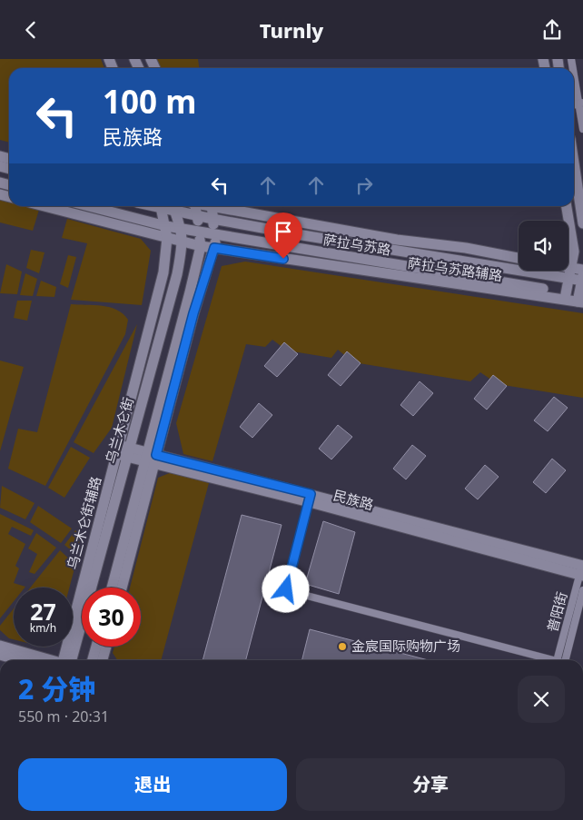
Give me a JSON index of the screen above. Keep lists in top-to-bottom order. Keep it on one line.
{"streets":{"street":["萨拉乌苏路","萨拉乌苏路辅路","乌兰木仑街","民族路","普阳街"]},"crossings":[["萨拉乌苏路","萨拉乌苏路辅路"],["萨拉乌苏路","乌兰木仑街"],["萨拉乌苏路辅路","乌兰木仑街"],["乌兰木仑街","民族路"],["民族路","普阳街"]],"places":["金宸国际购物广场"],"page":{"header":"Turnly","turn":["100 m","民族路"],"speed":"27 km/h","limit":"30","heading":["2 分钟","550 m · 20:31"],"buttons":["退出","分享"]}}
